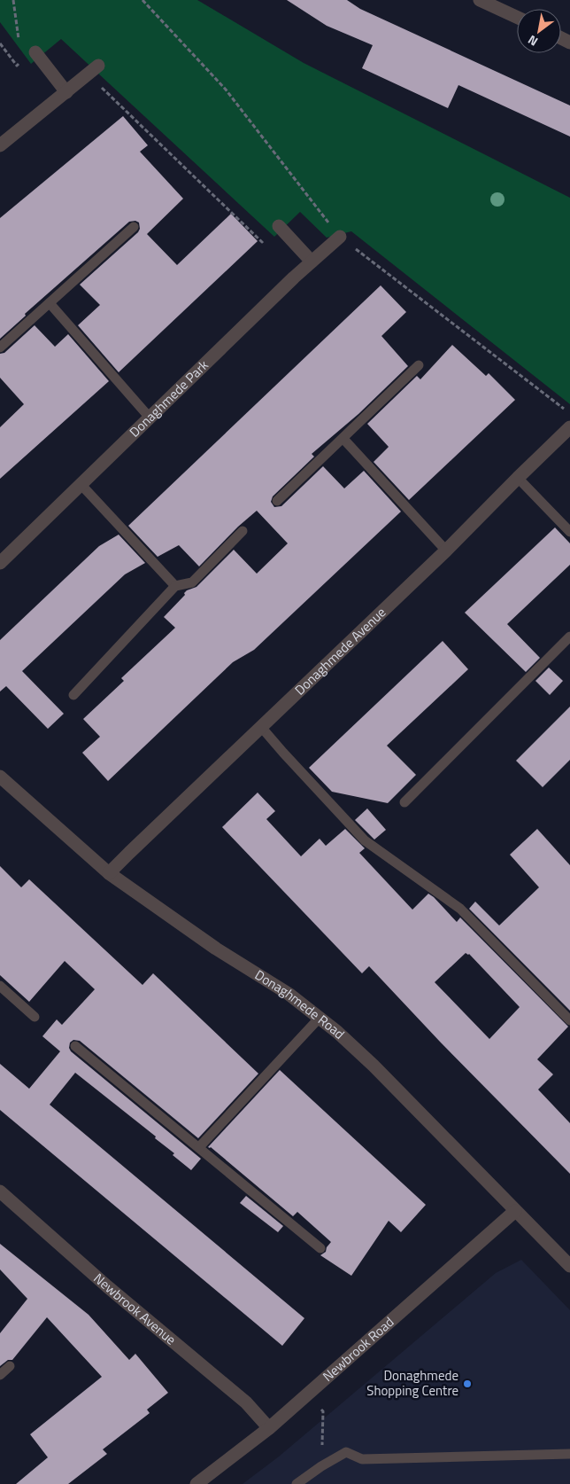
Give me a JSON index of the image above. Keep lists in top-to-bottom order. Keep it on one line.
{"streets":{"street":["Donaghmede Park","Donaghmede Avenue","Donaghmede Road","Newbrook Avenue","Newbrook Road"]},"crossings":[["Donaghmede Avenue","Donaghmede Road"],["Donaghmede Road","Newbrook Road"],["Newbrook Avenue","Newbrook Road"]],"places":["Donaghmede Shopping Centre"],"north":"bottom left"}
